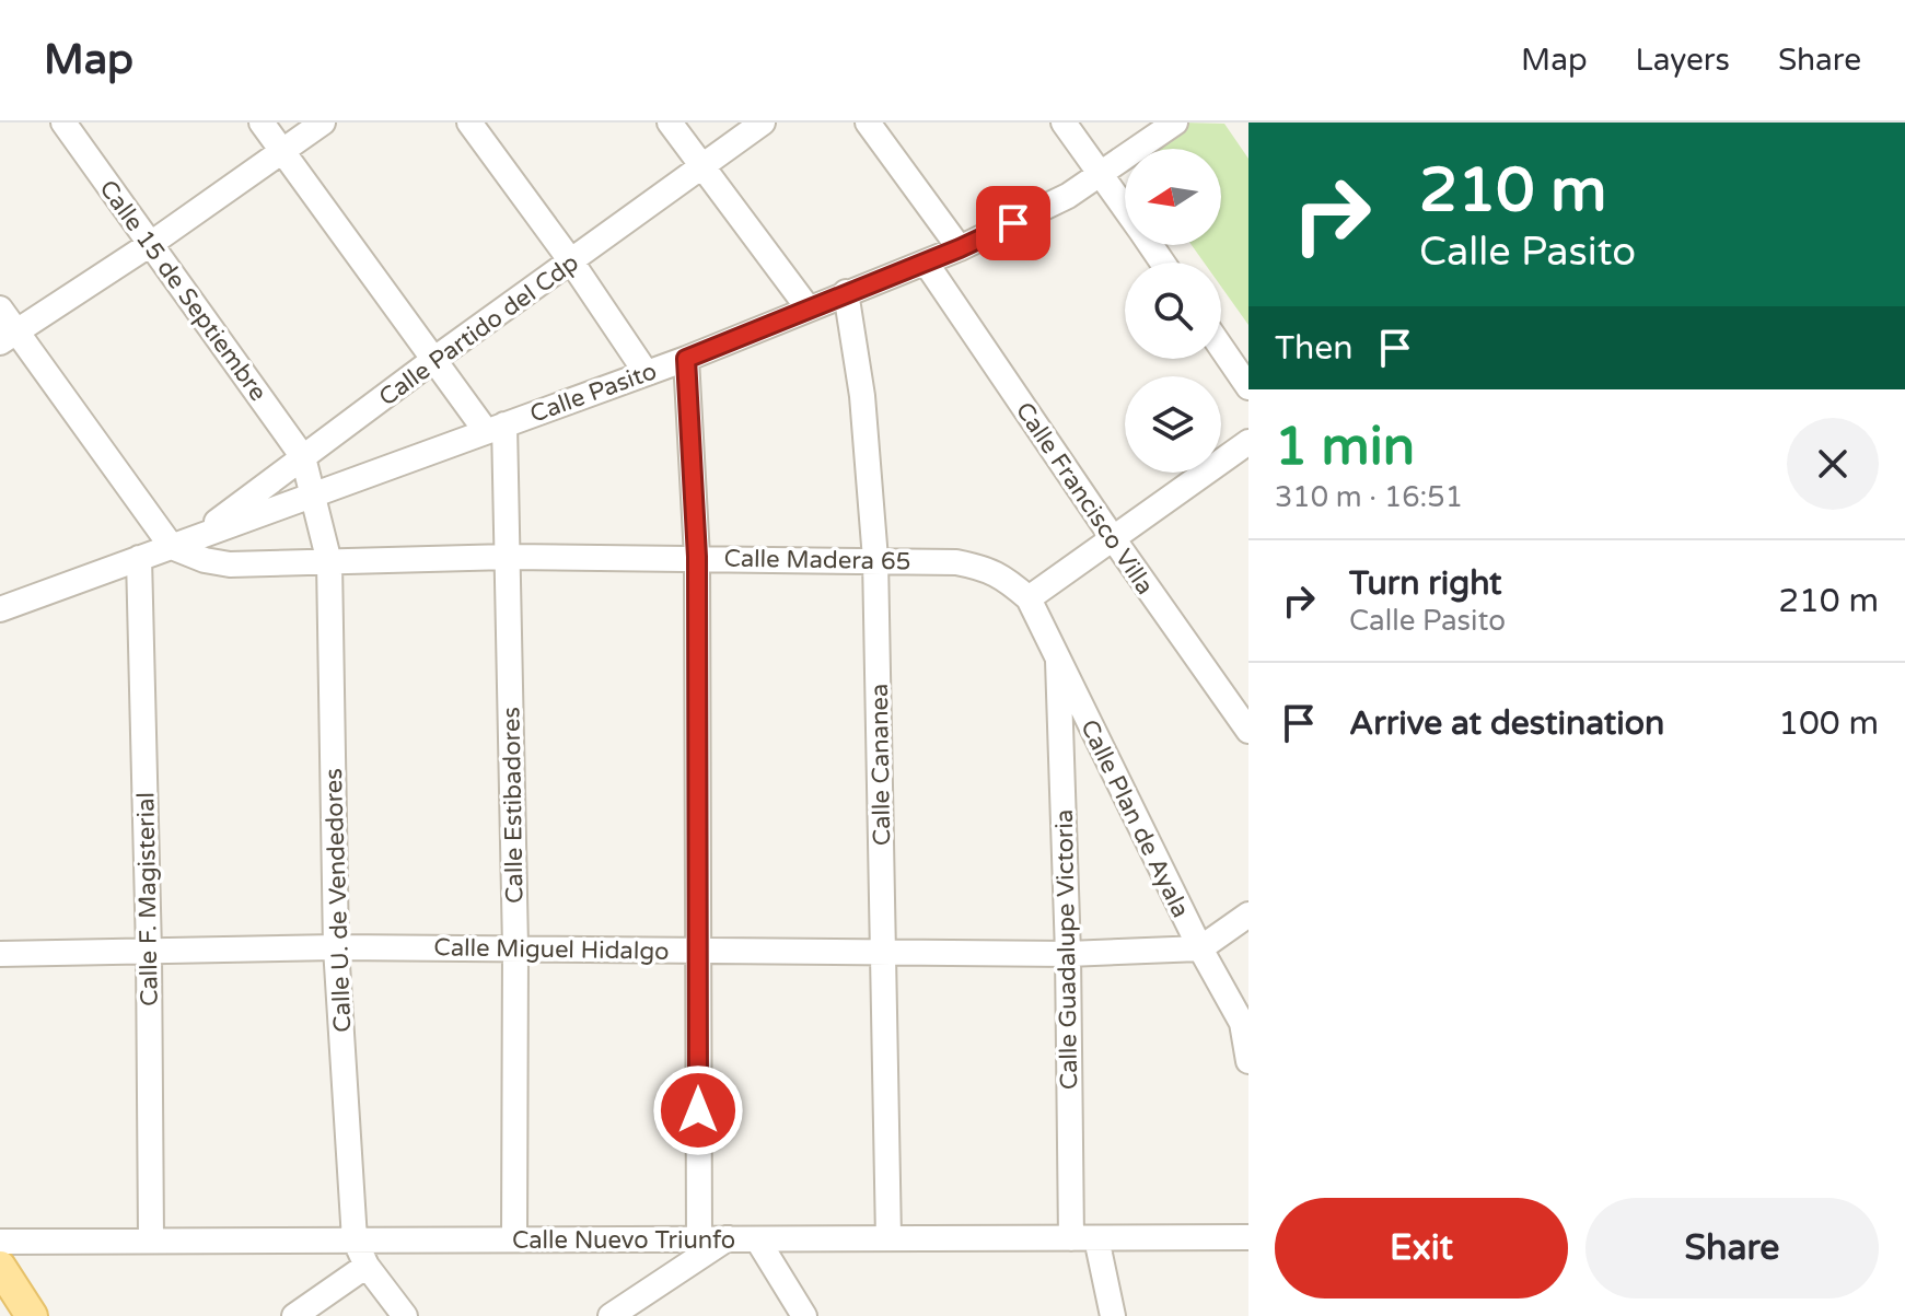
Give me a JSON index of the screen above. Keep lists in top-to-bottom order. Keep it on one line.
{"streets":{"street":["Calle 15 de Septiembre","Calle Partido del Cdp","Calle Pasito","Calle Francisco Villa","Calle Madera 65","Calle Cananea","Calle Estibadores","Calle Plan de Ayala","Calle F. Magisterial","Calle U. de Vendedores","Calle Miguel Hidalgo","Calle Guadalupe Victoria","Calle Nuevo Triunfo"]},"crossings":[["Calle 15 de Septiembre","Calle Partido del Cdp"],["Calle 15 de Septiembre","Calle Pasito"],["Calle 15 de Septiembre","Calle U. de Vendedores"],["Calle Partido del Cdp","Calle Pasito"],["Calle Partido del Cdp","Calle Madera 65"],["Calle Pasito","Calle Francisco Villa"],["Calle Pasito","Calle Madera 65"],["Calle Pasito","Calle Cananea"],["Calle Pasito","Calle Estibadores"],["Calle Pasito","Calle F. Magisterial"],["Calle Pasito","Calle U. de Vendedores"],["Calle Madera 65","Calle Cananea"],["Calle Madera 65","Calle Estibadores"],["Calle Madera 65","Calle Plan de Ayala"],["Calle Madera 65","Calle U. de Vendedores"],["Calle Cananea","Calle Miguel Hidalgo"],["Calle Cananea","Calle Nuevo Triunfo"],["Calle Estibadores","Calle Miguel Hidalgo"],["Calle Estibadores","Calle Nuevo Triunfo"],["Calle Plan de Ayala","Calle Miguel Hidalgo"],["Calle Plan de Ayala","Calle Guadalupe Victoria"],["Calle F. Magisterial","Calle Miguel Hidalgo"],["Calle F. Magisterial","Calle Nuevo Triunfo"],["Calle U. de Vendedores","Calle Miguel Hidalgo"],["Calle U. de Vendedores","Calle Nuevo Triunfo"],["Calle Miguel Hidalgo","Calle Guadalupe Victoria"],["Calle Guadalupe Victoria","Calle Nuevo Triunfo"]],"north":"left","page":{"header":"Map","nav":["Map","Layers","Share"],"turn":["210 m","Calle Pasito"],"then":"Then","heading":["1 min","310 m · 16:51"],"list":[{"name":"Turn right","note":"Calle Pasito","value":"210 m"},{"name":"Arrive at destination","value":"100 m"}],"buttons":["Exit","Share"]}}
